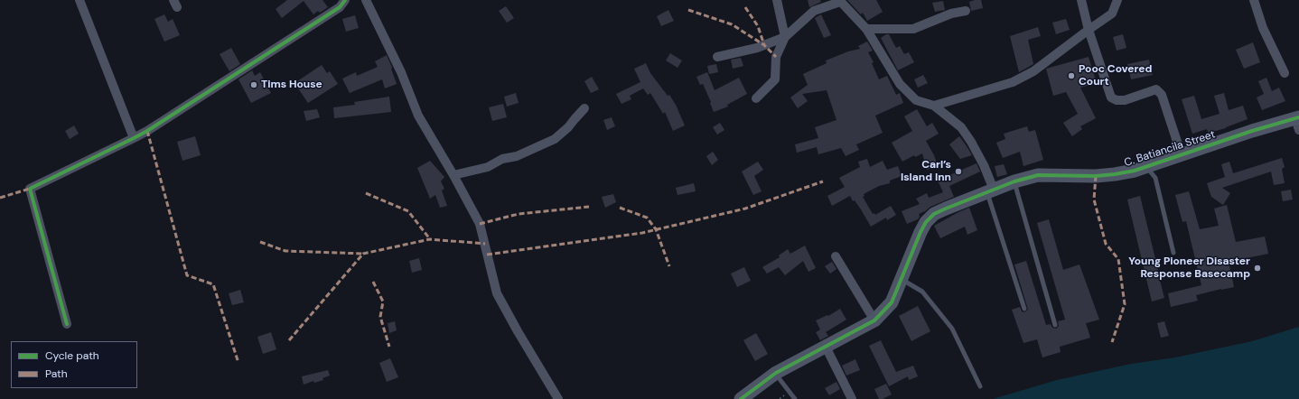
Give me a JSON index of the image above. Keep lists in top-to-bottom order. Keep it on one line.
{"streets":{"street":["C. Batiancila Street"]},"places":["Pooc Covered Court","Tims House","Carl’s Island Inn","Young Pioneer Disaster Response Basecamp"],"legend":["Cycle path","Path"]}
